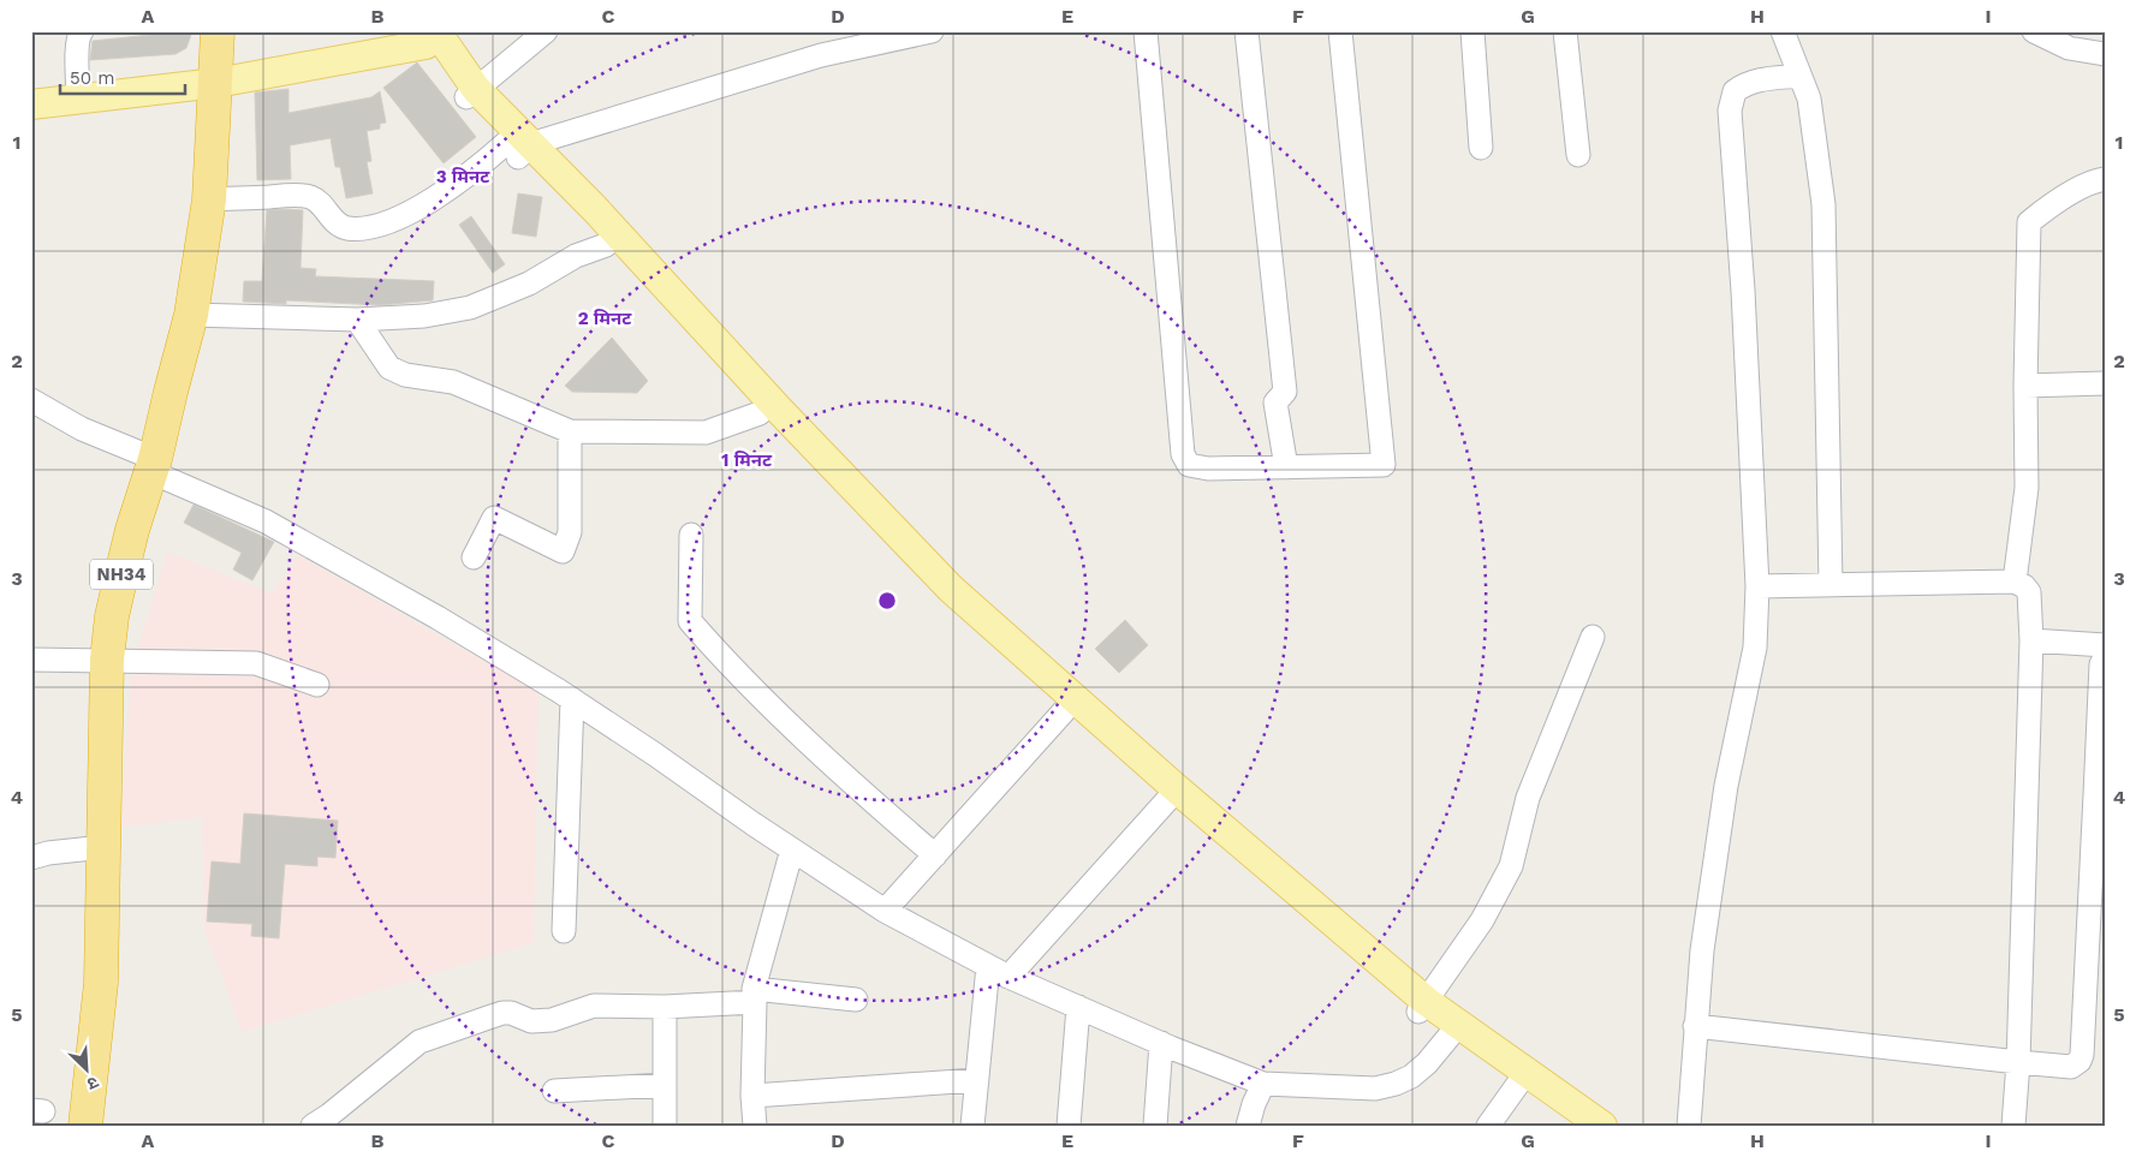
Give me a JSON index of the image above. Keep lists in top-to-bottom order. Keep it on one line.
{"streets":{"highway":["NH34"]},"scale_bar":"50 m","north":"bottom right","grid":{"columns":["A","B","C","D","E","F","G","H","I"],"rows":["1","2","3","4","5"]},"rings":["3 मिनट","2 मिनट","1 मिनट"]}
